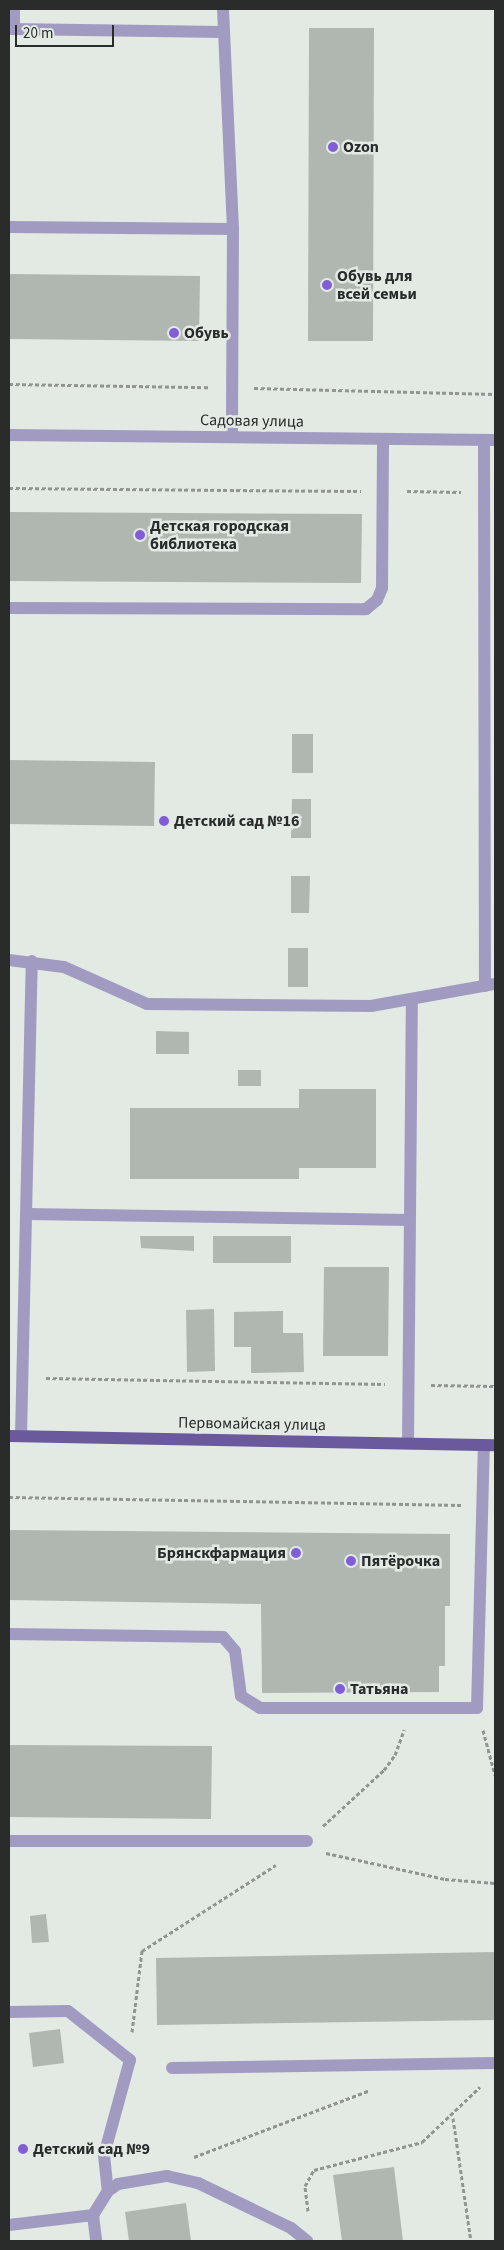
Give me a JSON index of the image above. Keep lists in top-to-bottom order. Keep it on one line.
{"streets":{"main road":["Первомайская улица"],"street":["Садовая улица"]},"places":["Ozon","Обувь для всей семьи","Обувь","Детская городская библиотека","Детский сад №16","Брянскфармация","Пятёрочка","Татьяна","Детский сад №9"],"scale_bar":"20 m"}
